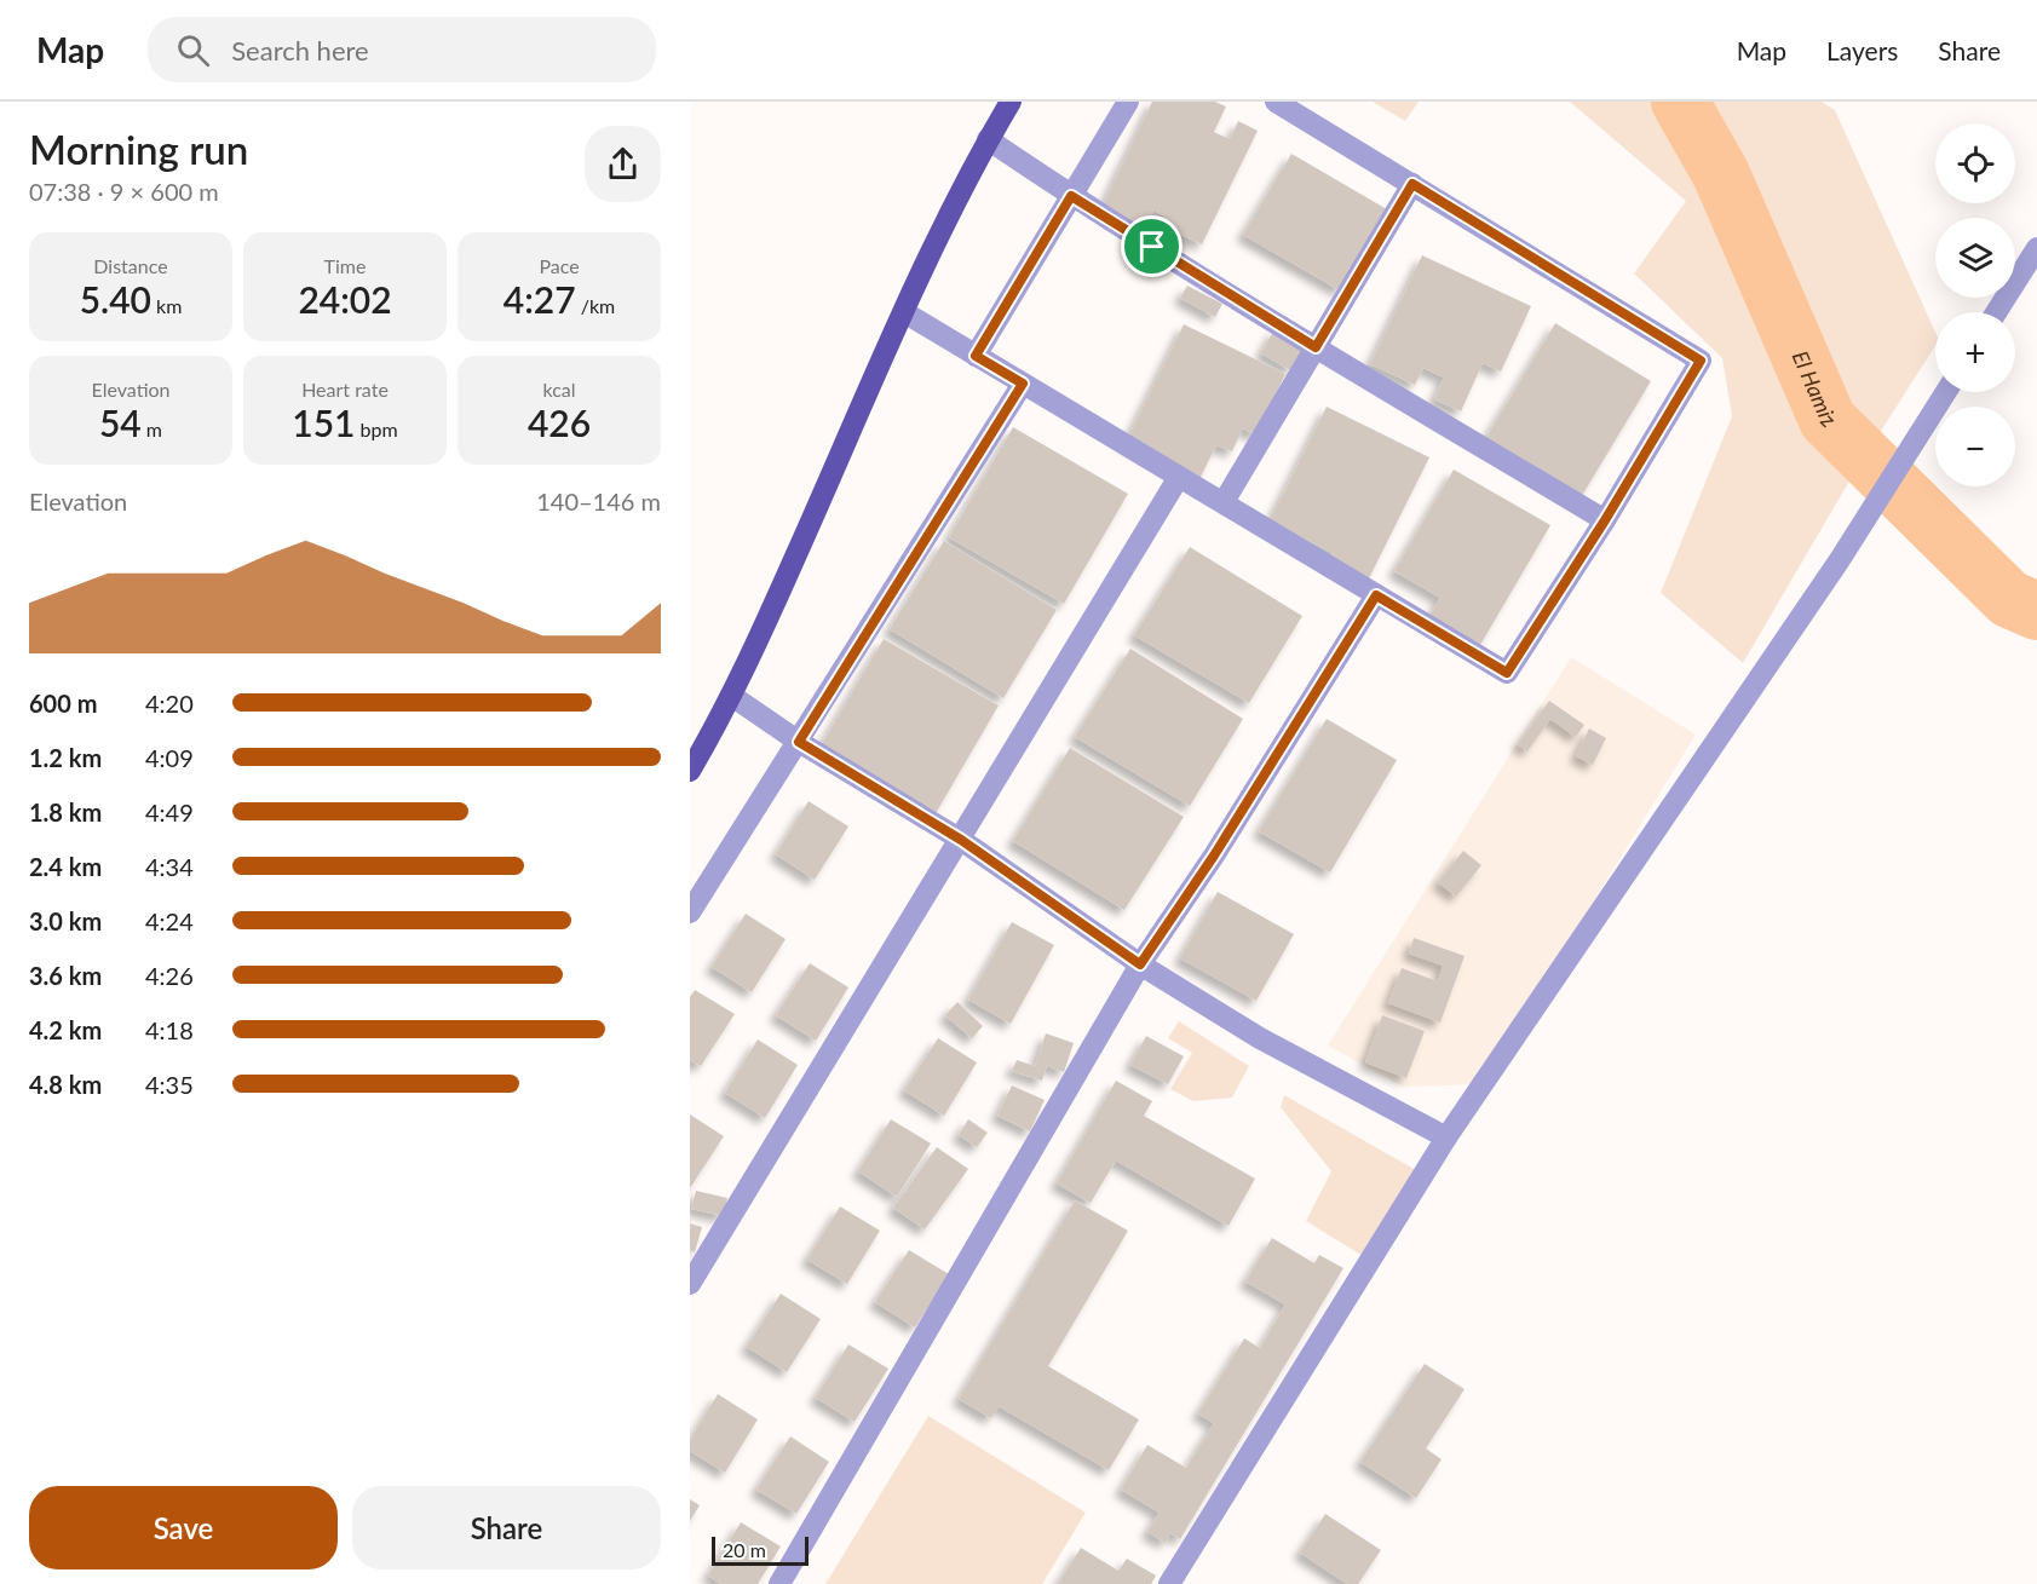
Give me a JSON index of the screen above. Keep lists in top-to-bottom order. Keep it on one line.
{"water":["El Hamiz"],"scale_bar":"20 m","page":{"header":"Map","search":"Search here","nav":["Map","Layers","Share"],"heading":["Morning run","07:38 · 9 × 600 m"],"map_buttons":["+","−"],"stats":[["Distance","5.40 km"],["Time","24:02"],["Pace","4:27 /km"],["Elevation","54 m"],["Heart rate","151 bpm"],["kcal","426"]],"chart":["Elevation","140–146 m"],"list":[{"name":"600 m","note":"4:20"},{"name":"1.2 km","note":"4:09"},{"name":"1.8 km","note":"4:49"},{"name":"2.4 km","note":"4:34"},{"name":"3.0 km","note":"4:24"},{"name":"3.6 km","note":"4:26"},{"name":"4.2 km","note":"4:18"},{"name":"4.8 km","note":"4:35"}],"buttons":["Save","Share"],"scale":"20 m"}}
